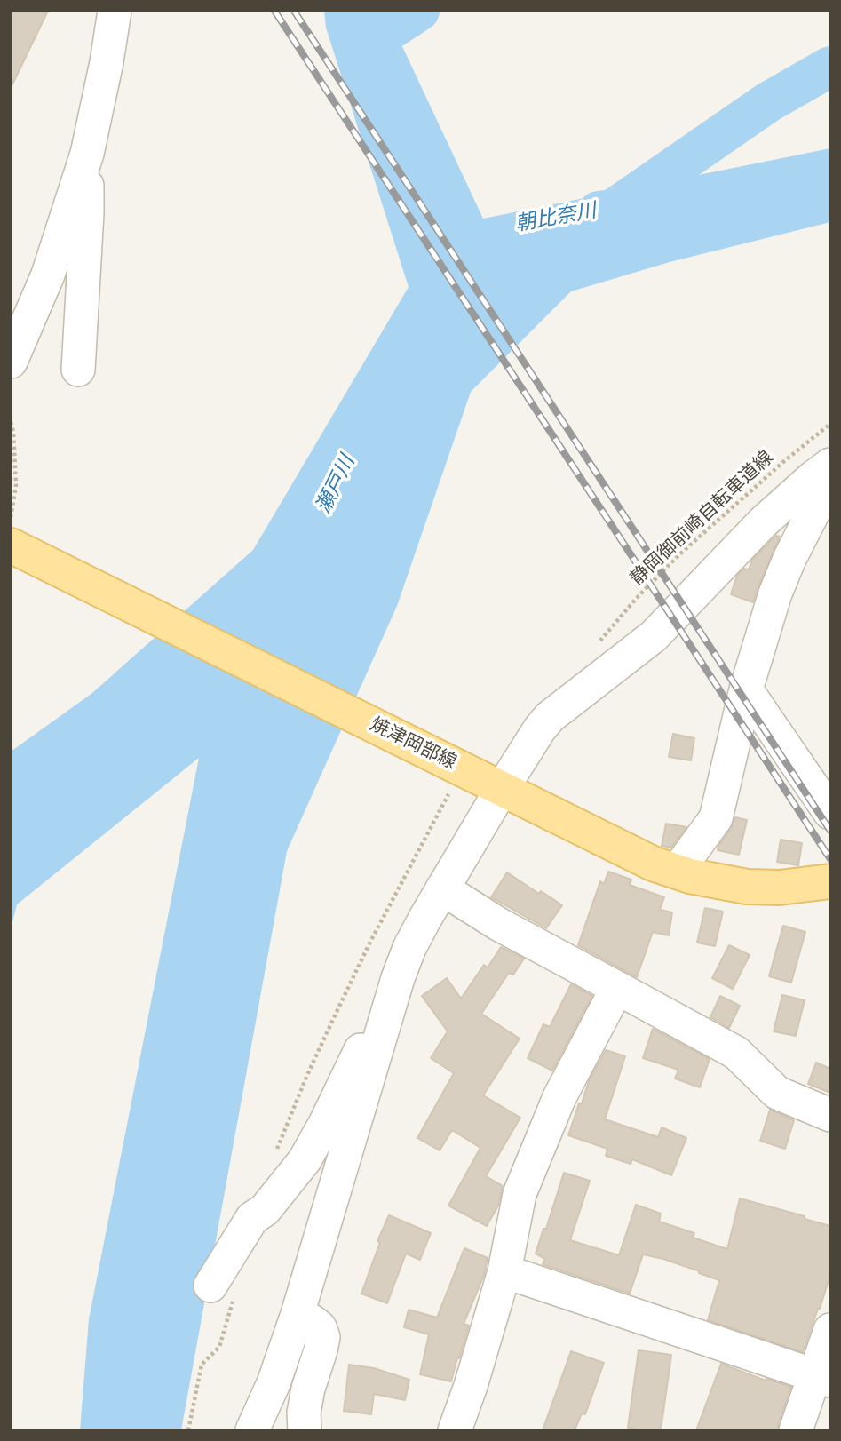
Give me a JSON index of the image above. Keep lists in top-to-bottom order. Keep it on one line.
{"streets":{"main road":["焼津岡部線"],"path":["静岡御前崎自転車道線"]},"water":["朝比奈川","瀬戸川"]}
